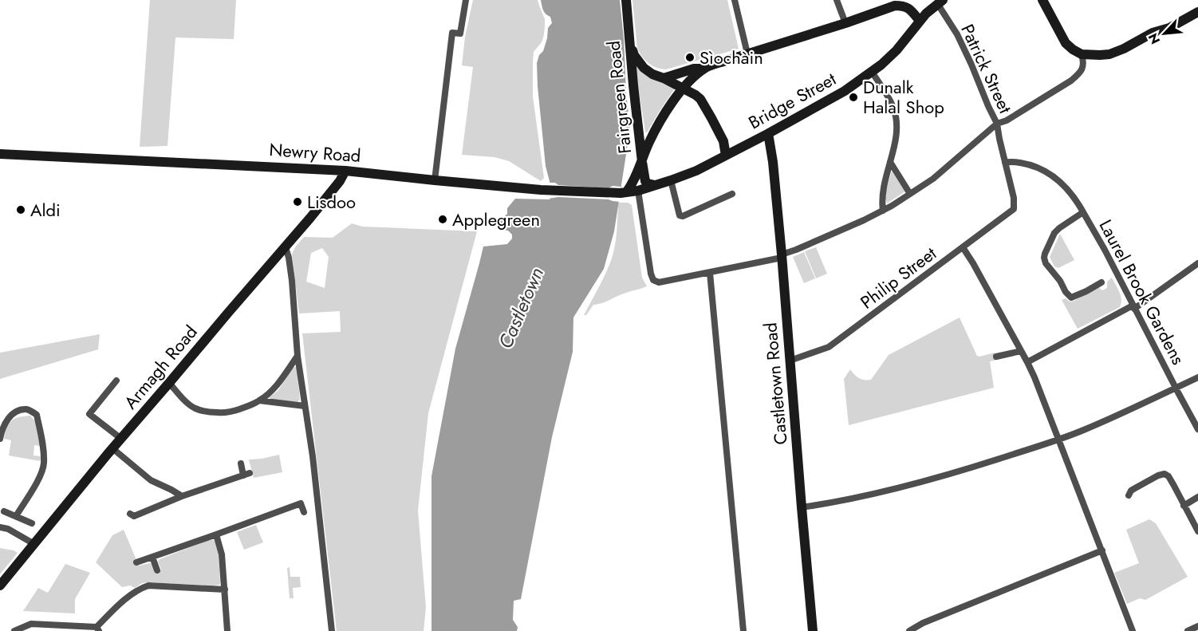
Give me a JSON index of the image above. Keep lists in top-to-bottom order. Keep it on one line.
{"streets":{"main road":["Fairgreen Road","Bridge Street","Newry Road","Armagh Road","Castletown Road"],"street":["Patrick Street","Philip Street","Laurel Brook Gardens"]},"crossings":[["Patrick Street","Bridge Street"],["Patrick Street","Philip Street"],["Fairgreen Road","Bridge Street"],["Bridge Street","Newry Road"],["Bridge Street","Castletown Road"],["Newry Road","Armagh Road"],["Philip Street","Castletown Road"]],"water":["Castletown"],"places":["Sìochàin","Dunalk Halal Shop","Lisdoo","Aldi","Applegreen"],"north":"bottom left"}
